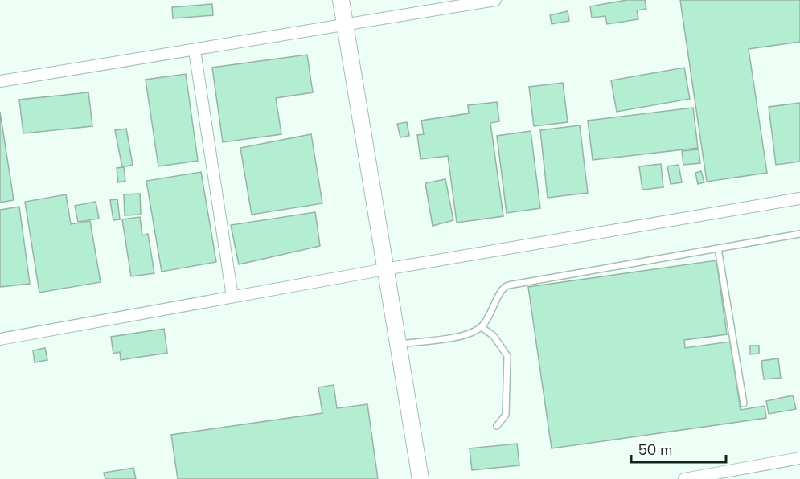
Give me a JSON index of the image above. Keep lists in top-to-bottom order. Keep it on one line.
{"scale_bar":"50 m"}
